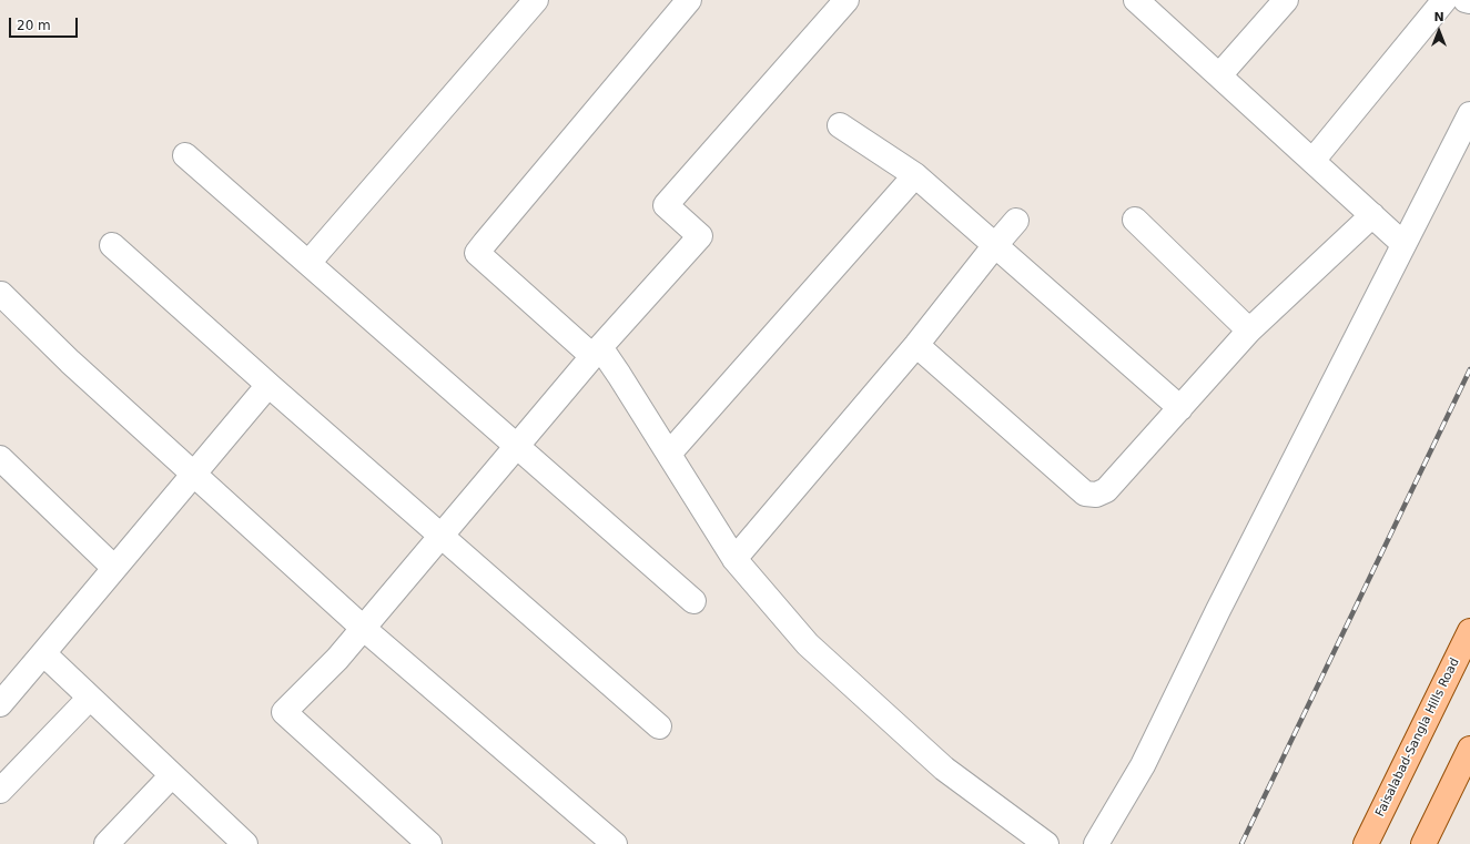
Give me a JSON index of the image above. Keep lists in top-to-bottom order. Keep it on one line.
{"streets":{"main road":["Faisalabad-Sangla Hills Road"]},"scale_bar":"20 m","north":"top"}
